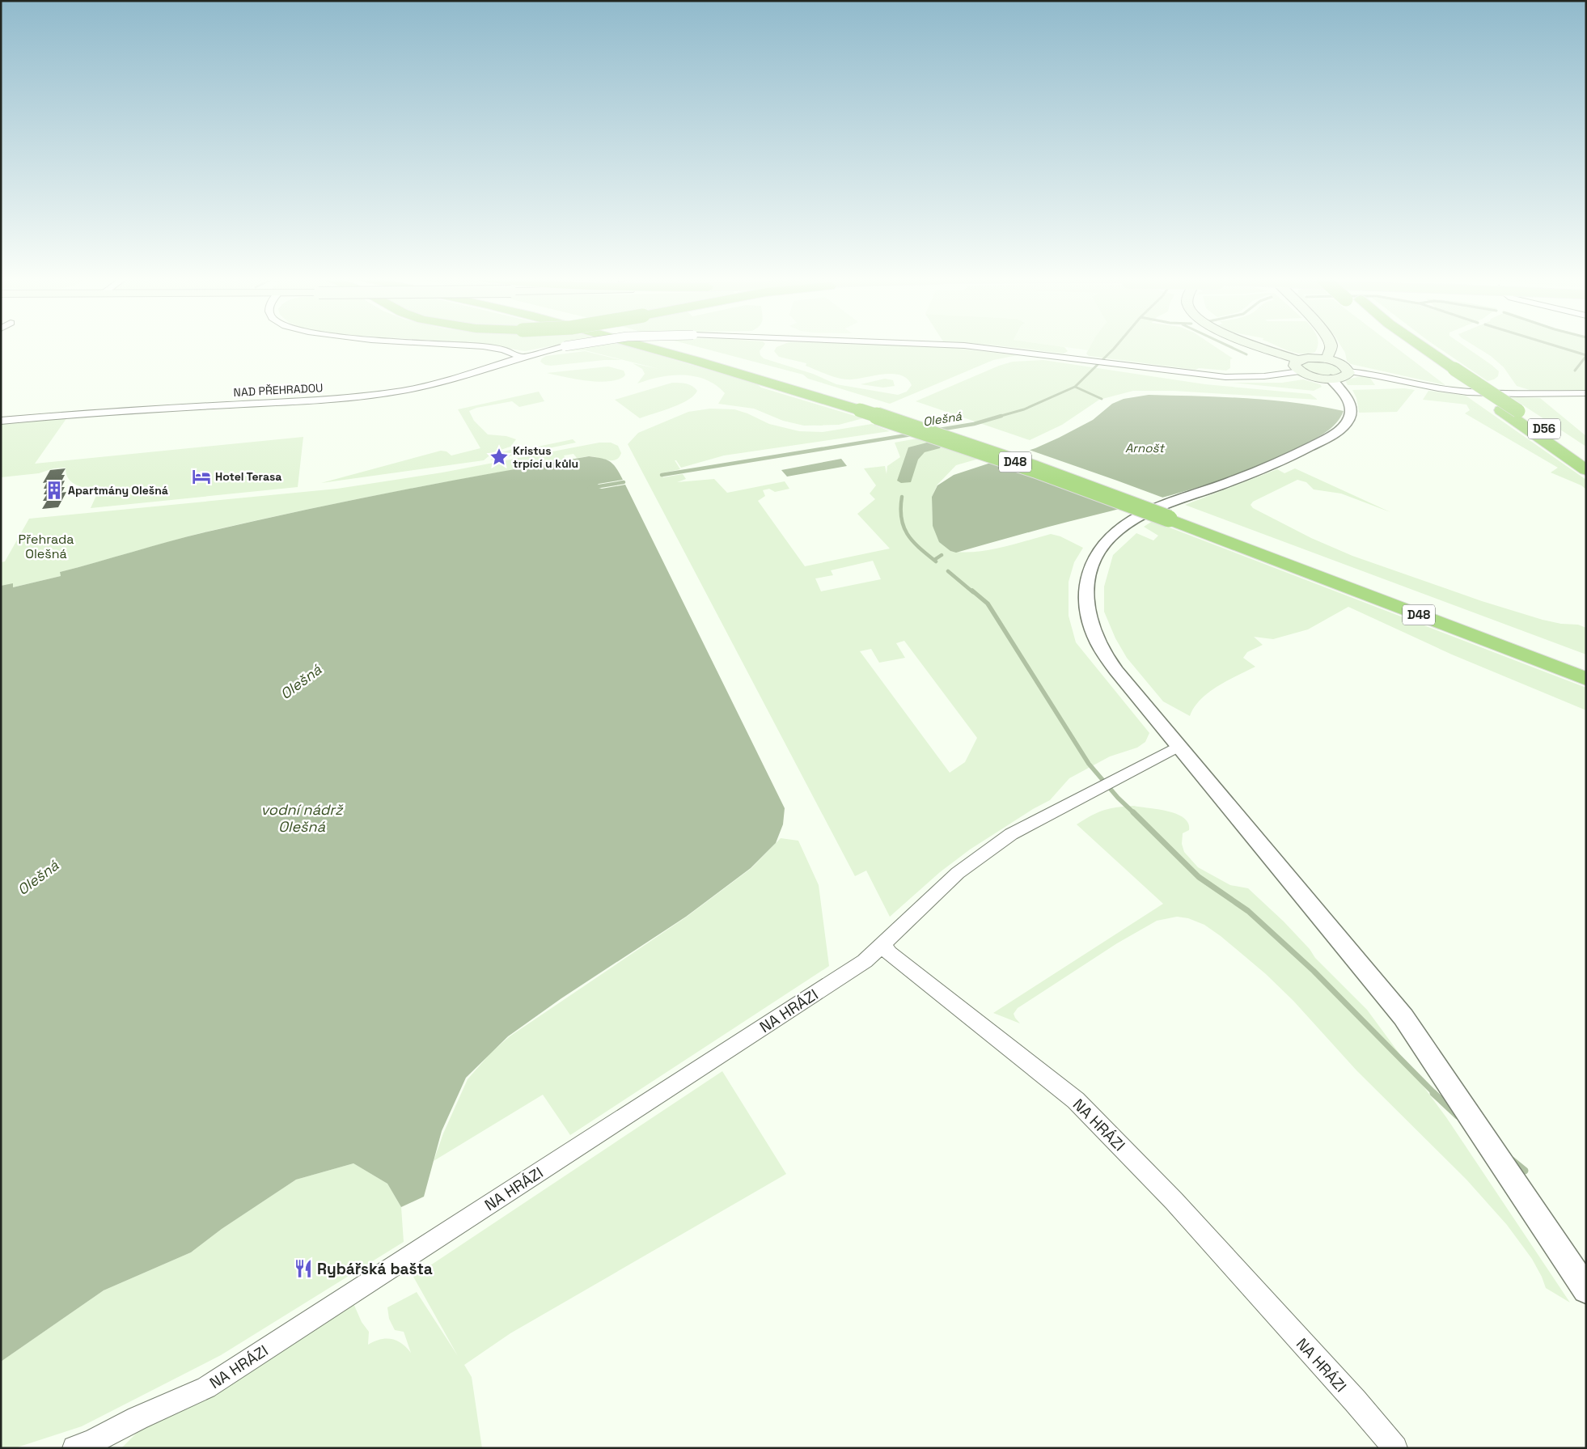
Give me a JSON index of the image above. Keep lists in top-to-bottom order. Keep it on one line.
{"streets":{"highway":["D56","D48"],"street":["NAD PŘEHRADOU","NA HRÁZI"]},"water":["Olešná","Arnošt","vodní nádrž Olešná"],"parks":["Přehrada Olešná"],"places":{"place":["Kristus trpící u kůlu"],"hotel":["Hotel Terasa"],"building":["Apartmány Olešná"],"restaurant":["Rybářská bašta"]}}
